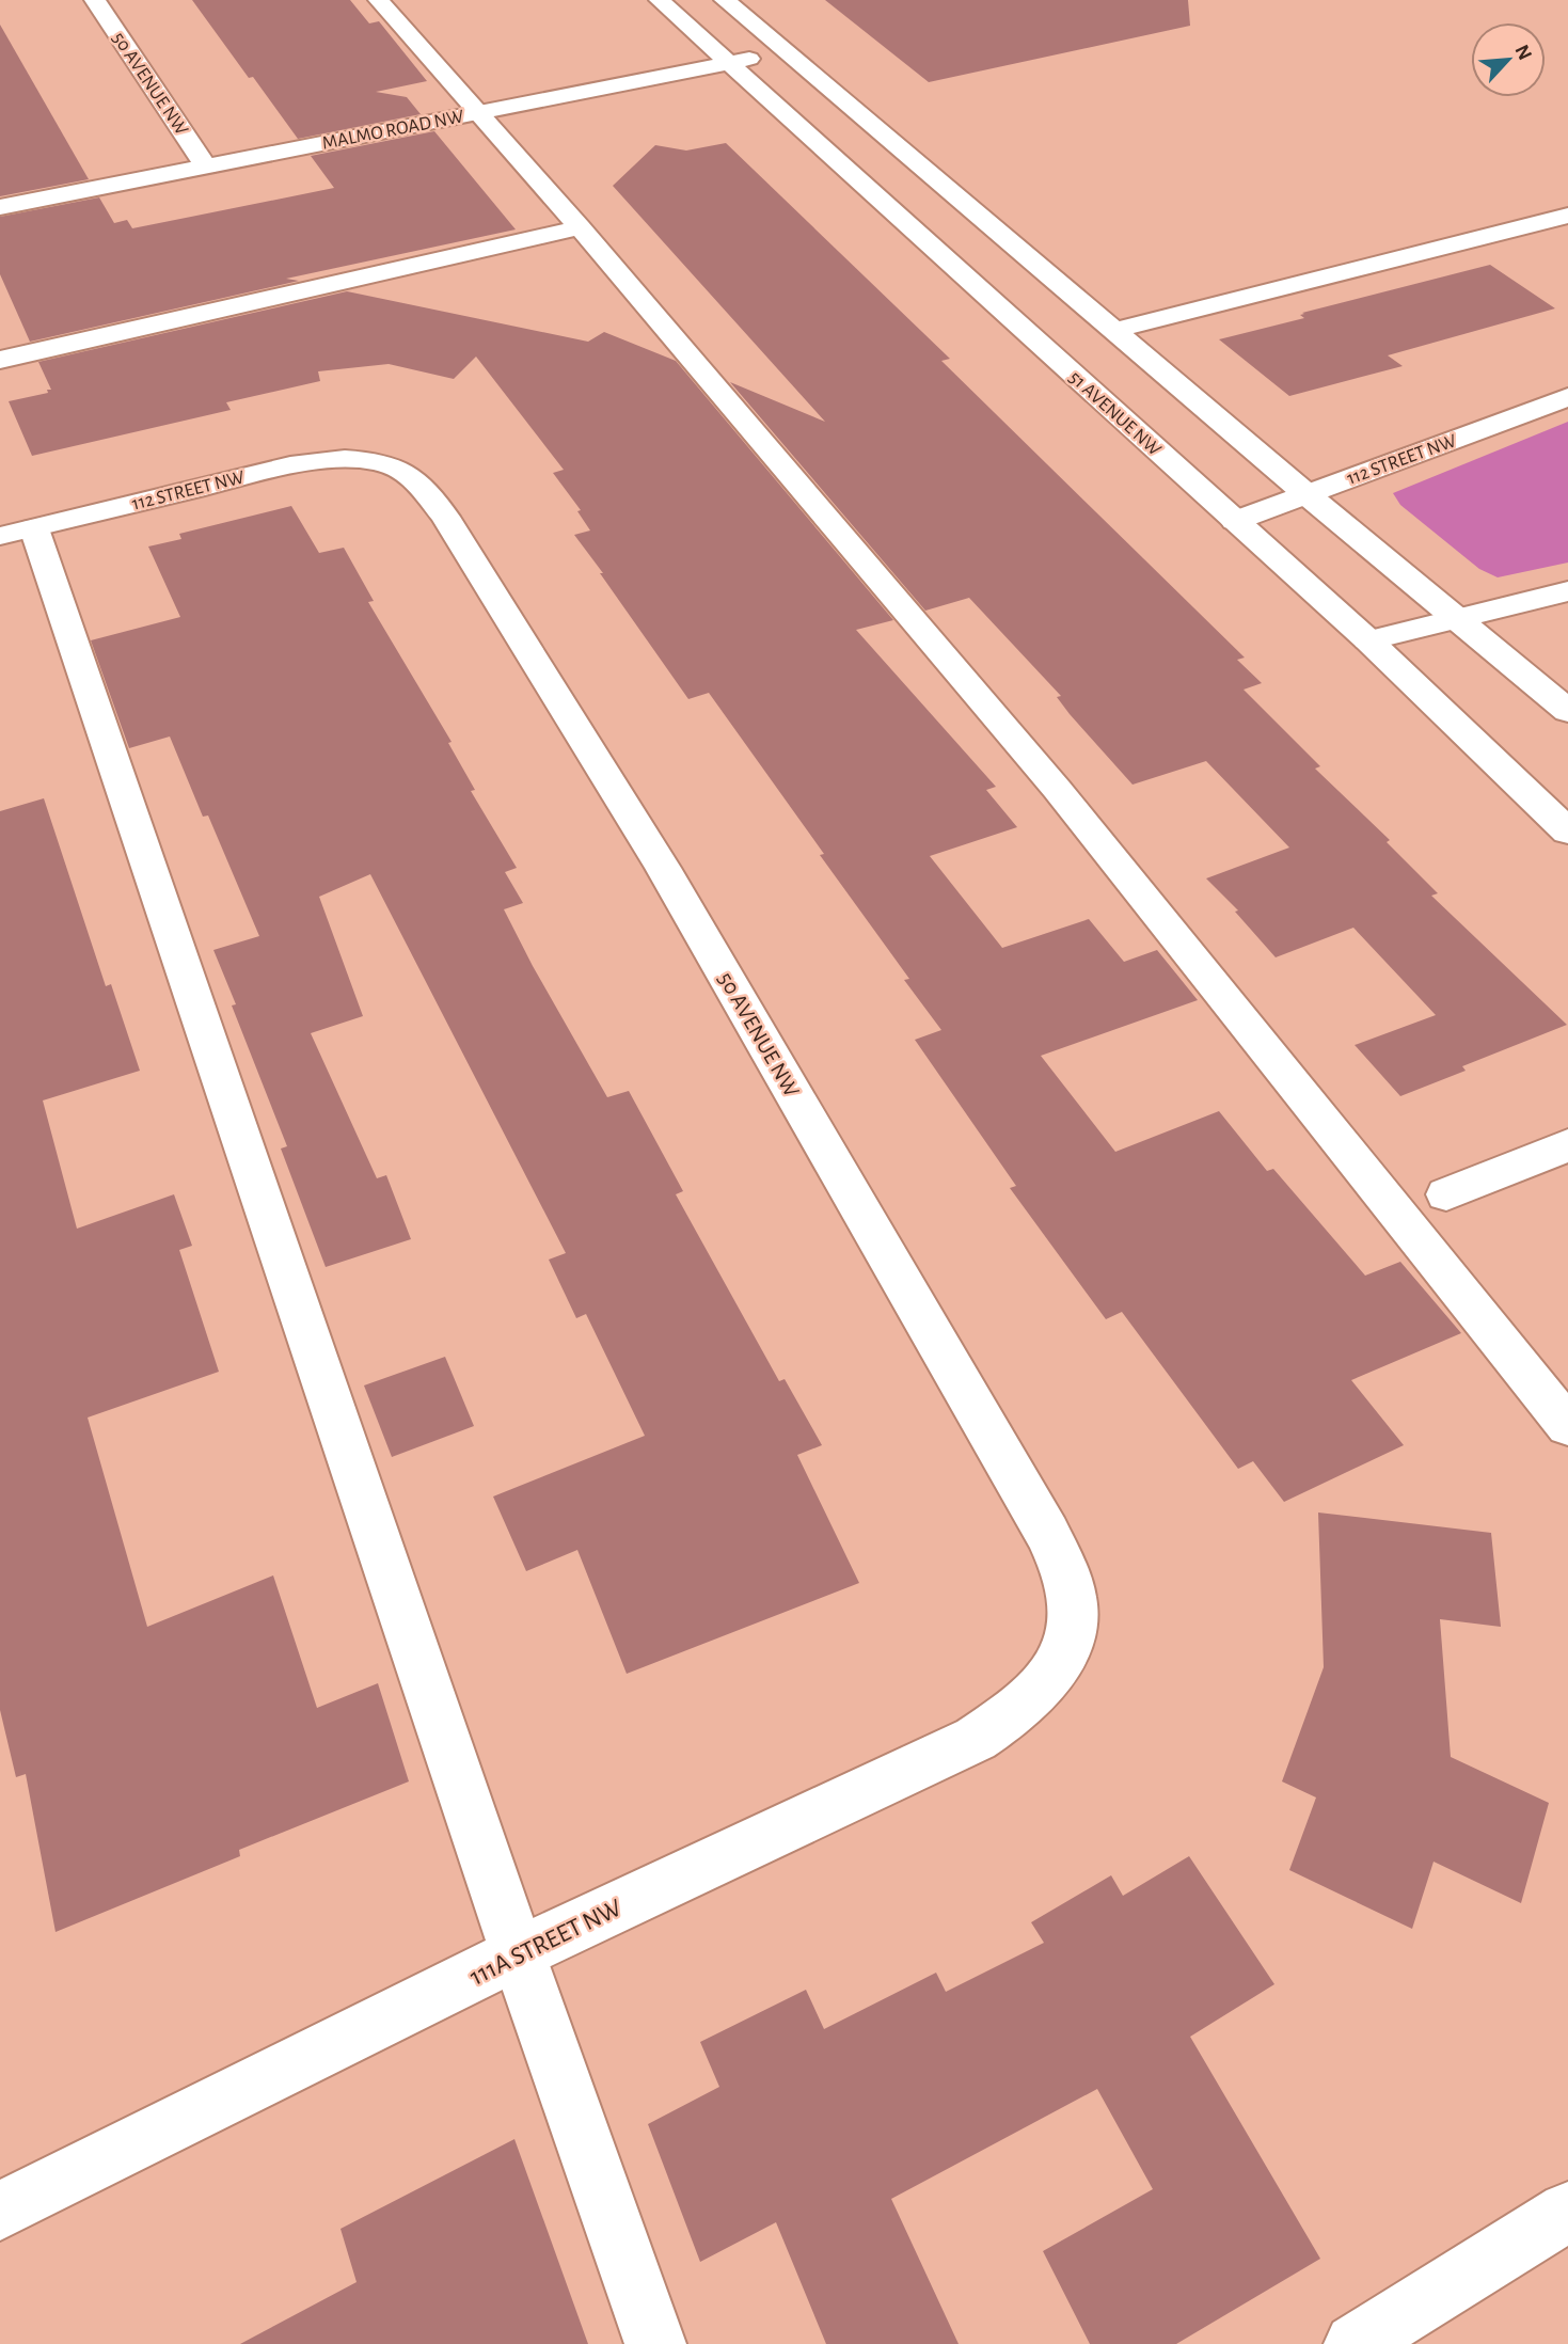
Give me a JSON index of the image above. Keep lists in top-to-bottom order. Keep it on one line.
{"streets":{"street":["50 AVENUE NW","MALMO ROAD NW","51 AVENUE NW","112 STREET NW","111A STREET NW"]},"crossings":[["50 AVENUE NW","MALMO ROAD NW"],["50 AVENUE NW","112 STREET NW"],["50 AVENUE NW","111A STREET NW"],["MALMO ROAD NW","51 AVENUE NW"],["51 AVENUE NW","112 STREET NW"]],"north":"top right"}
